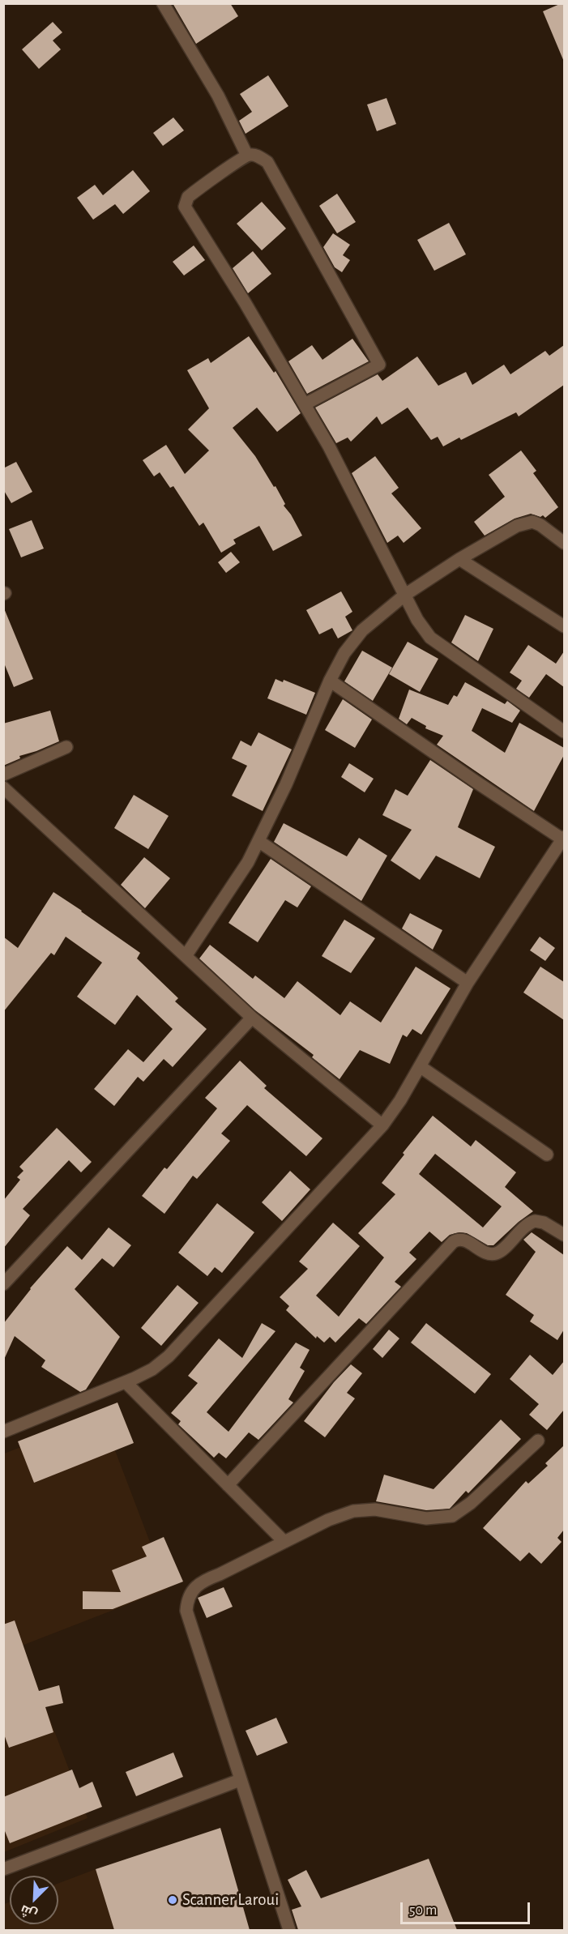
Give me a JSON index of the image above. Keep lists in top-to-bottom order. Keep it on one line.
{"places":["Scanner Laroui"],"scale_bar":"50 m","north":"bottom left"}
